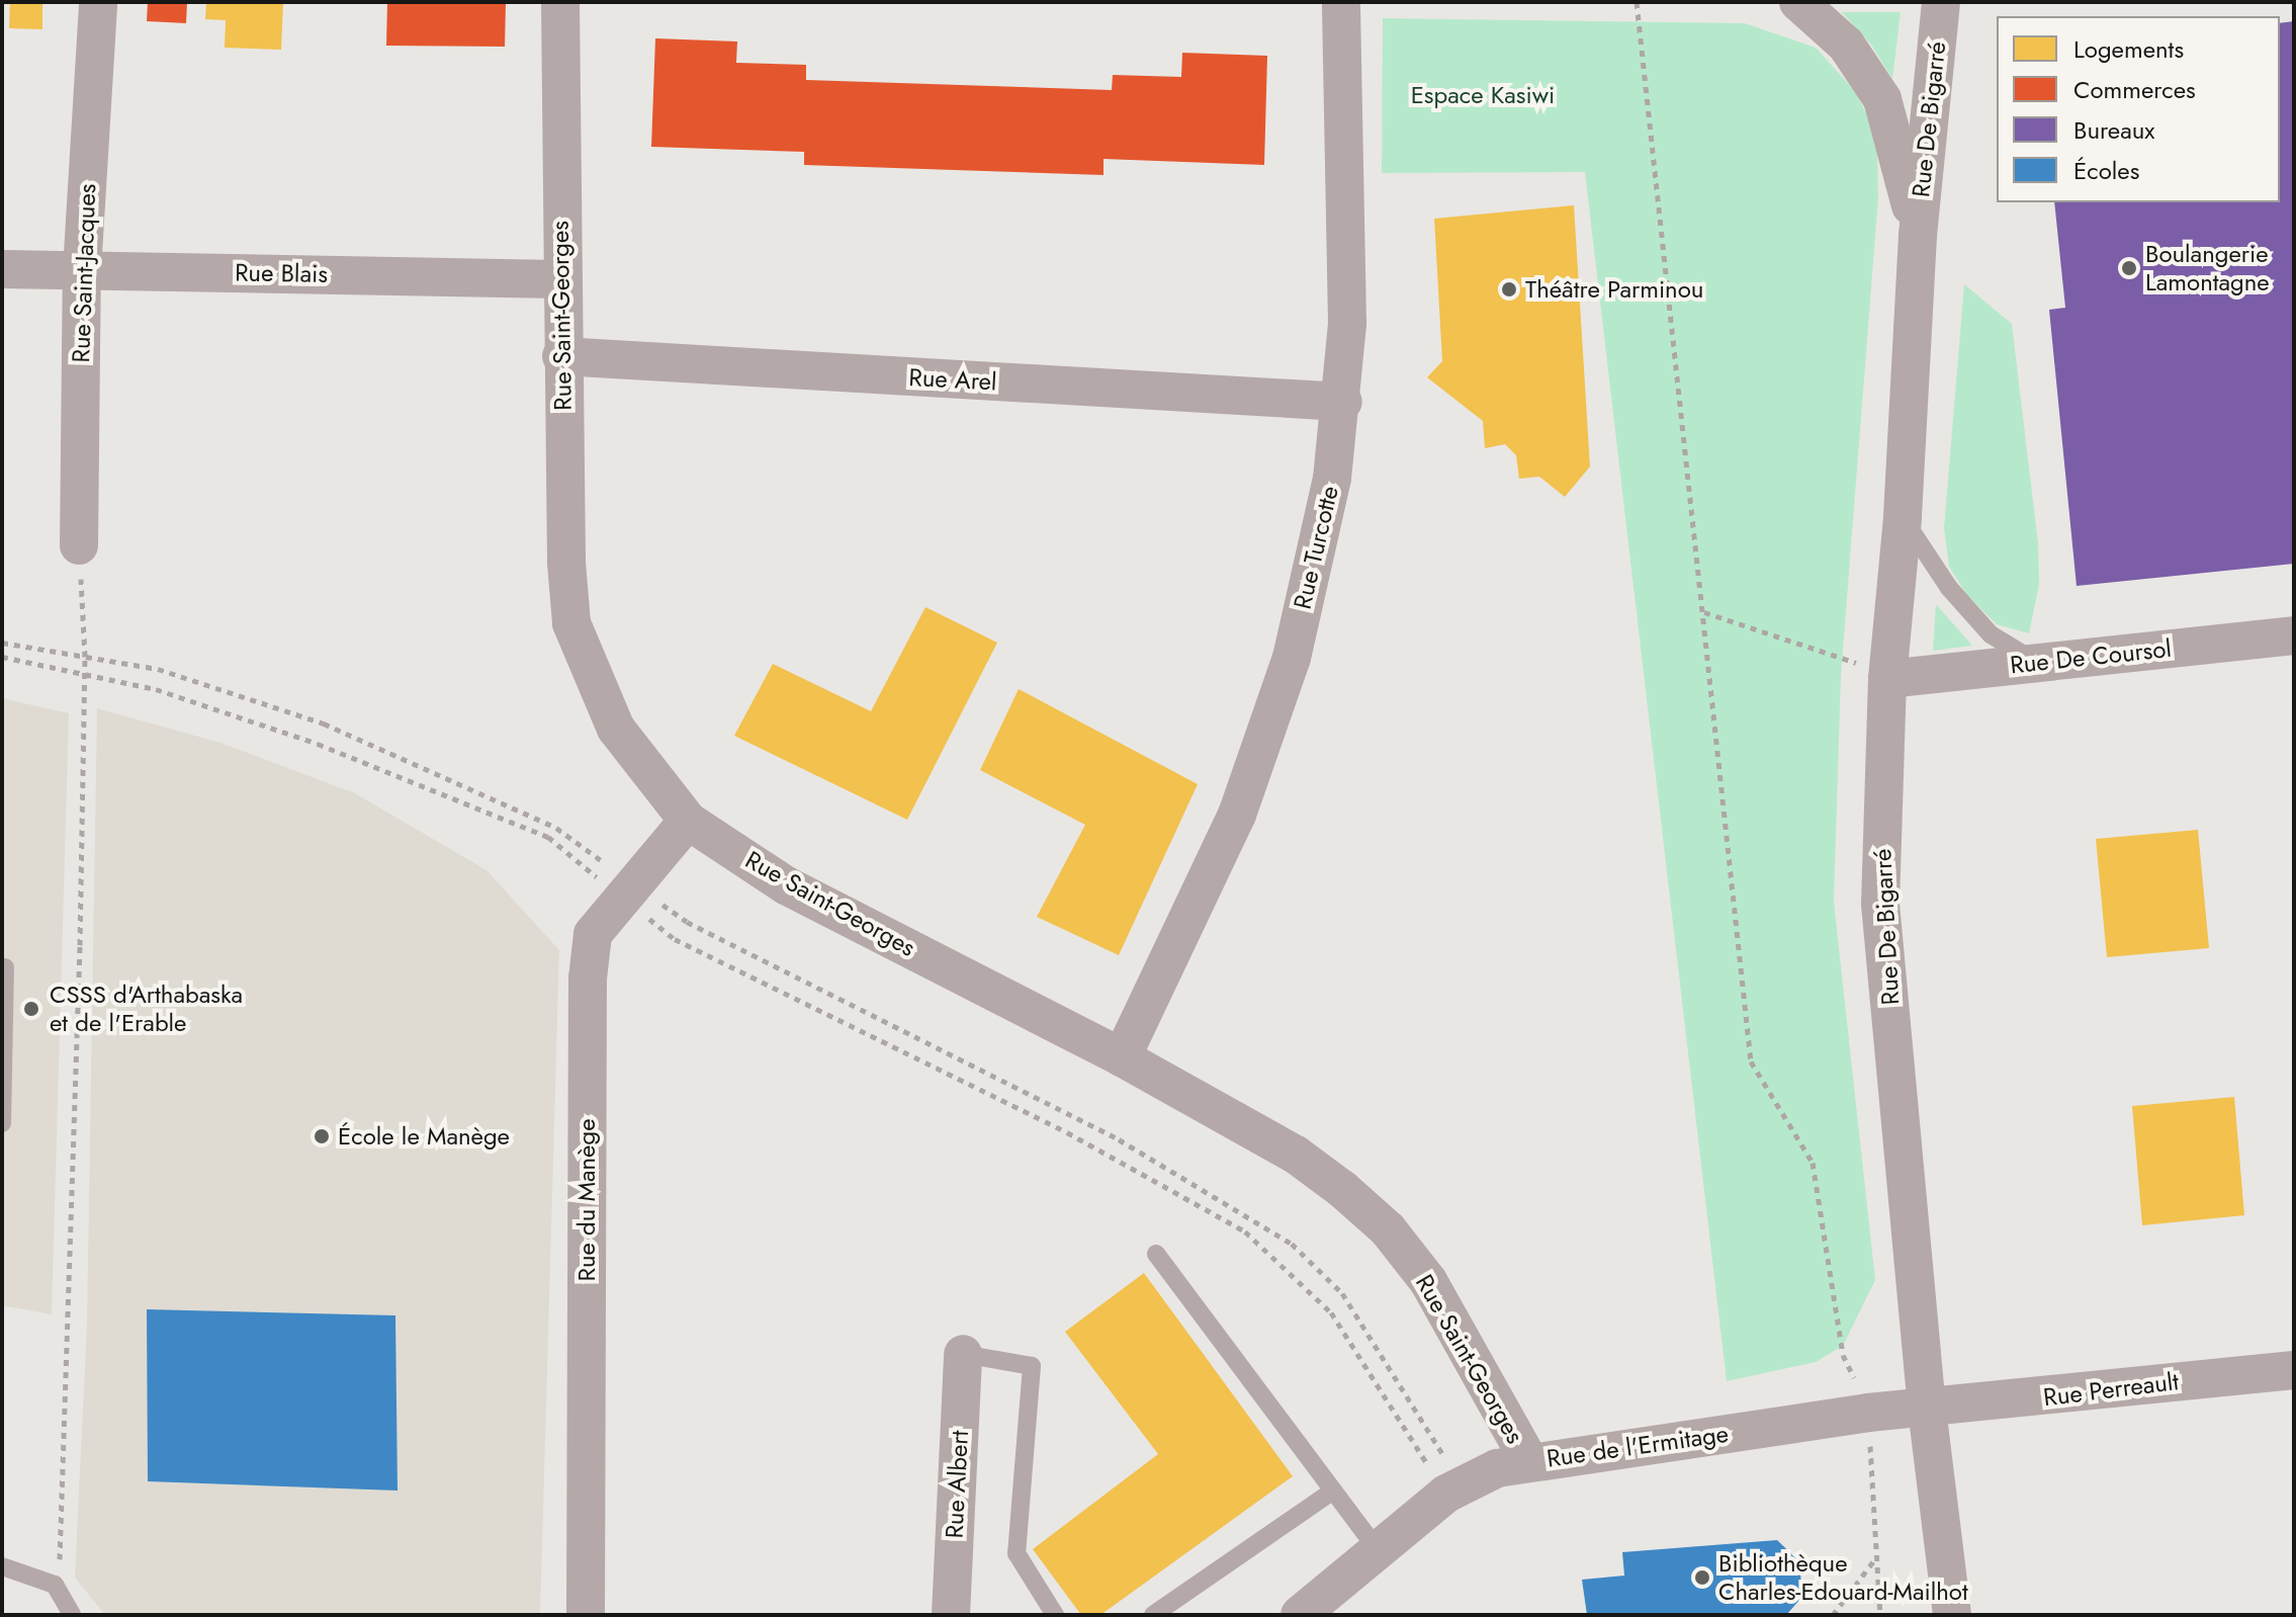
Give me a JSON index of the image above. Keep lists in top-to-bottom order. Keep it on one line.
{"streets":{"street":["Rue De Bigarré","Rue Saint-Jacques","Rue Blais","Rue Saint-Georges","Rue Arel","Rue Turcotte","Rue De Coursol","Rue du Manège","Rue Perreault","Rue de l'Ermitage","Rue Albert"]},"crossings":[["Rue De Bigarré","Rue De Coursol"],["Rue De Bigarré","Rue Perreault"],["Rue De Bigarré","Rue de l'Ermitage"],["Rue Saint-Jacques","Rue Blais"],["Rue Blais","Rue Saint-Georges"],["Rue Saint-Georges","Rue Arel"],["Rue Saint-Georges","Rue Turcotte"],["Rue Saint-Georges","Rue du Manège"],["Rue Saint-Georges","Rue de l'Ermitage"],["Rue Arel","Rue Turcotte"],["Rue Perreault","Rue de l'Ermitage"]],"parks":["Espace Kasiwi"],"places":["Boulangerie Lamontagne","Théâtre Parminou","CSSS d'Arthabaska et de l'Erable","École le Manège","Bibliothèque Charles-Edouard-Mailhot"],"legend":["Logements","Commerces","Bureaux","Écoles"]}
